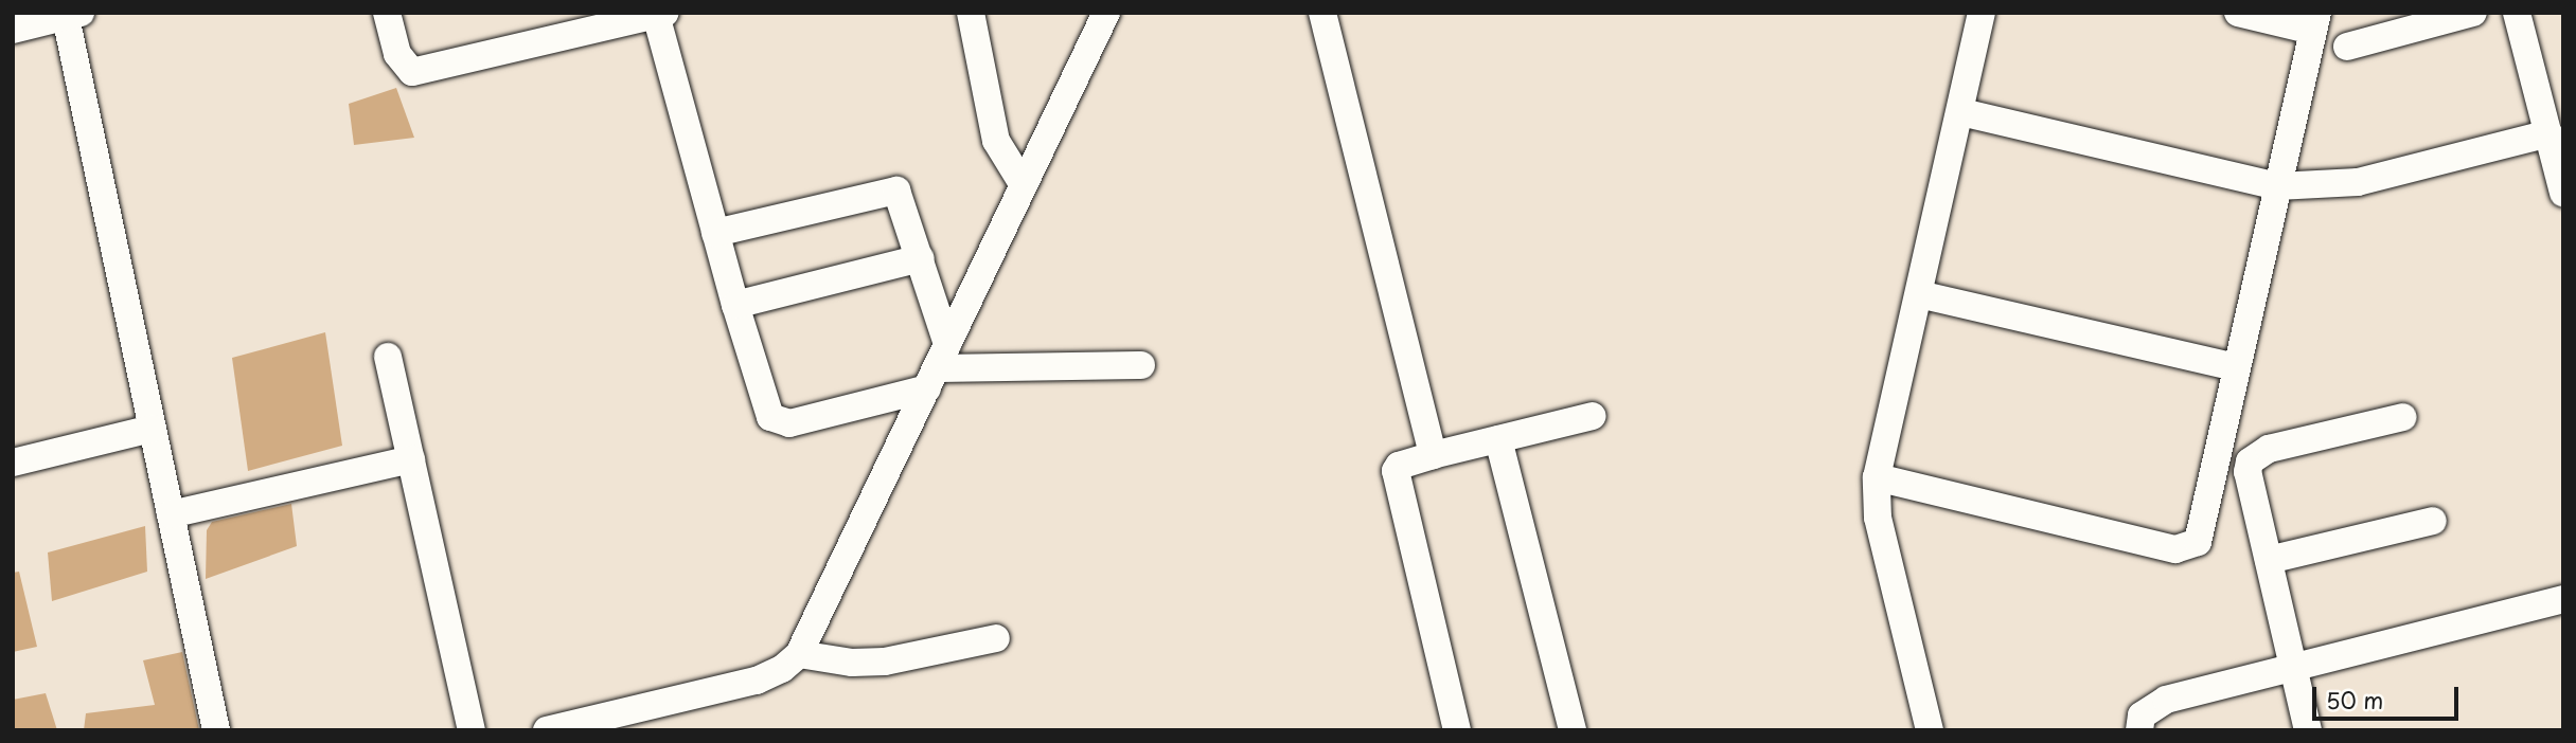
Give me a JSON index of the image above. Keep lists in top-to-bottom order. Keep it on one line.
{"scale_bar":"50 m"}
